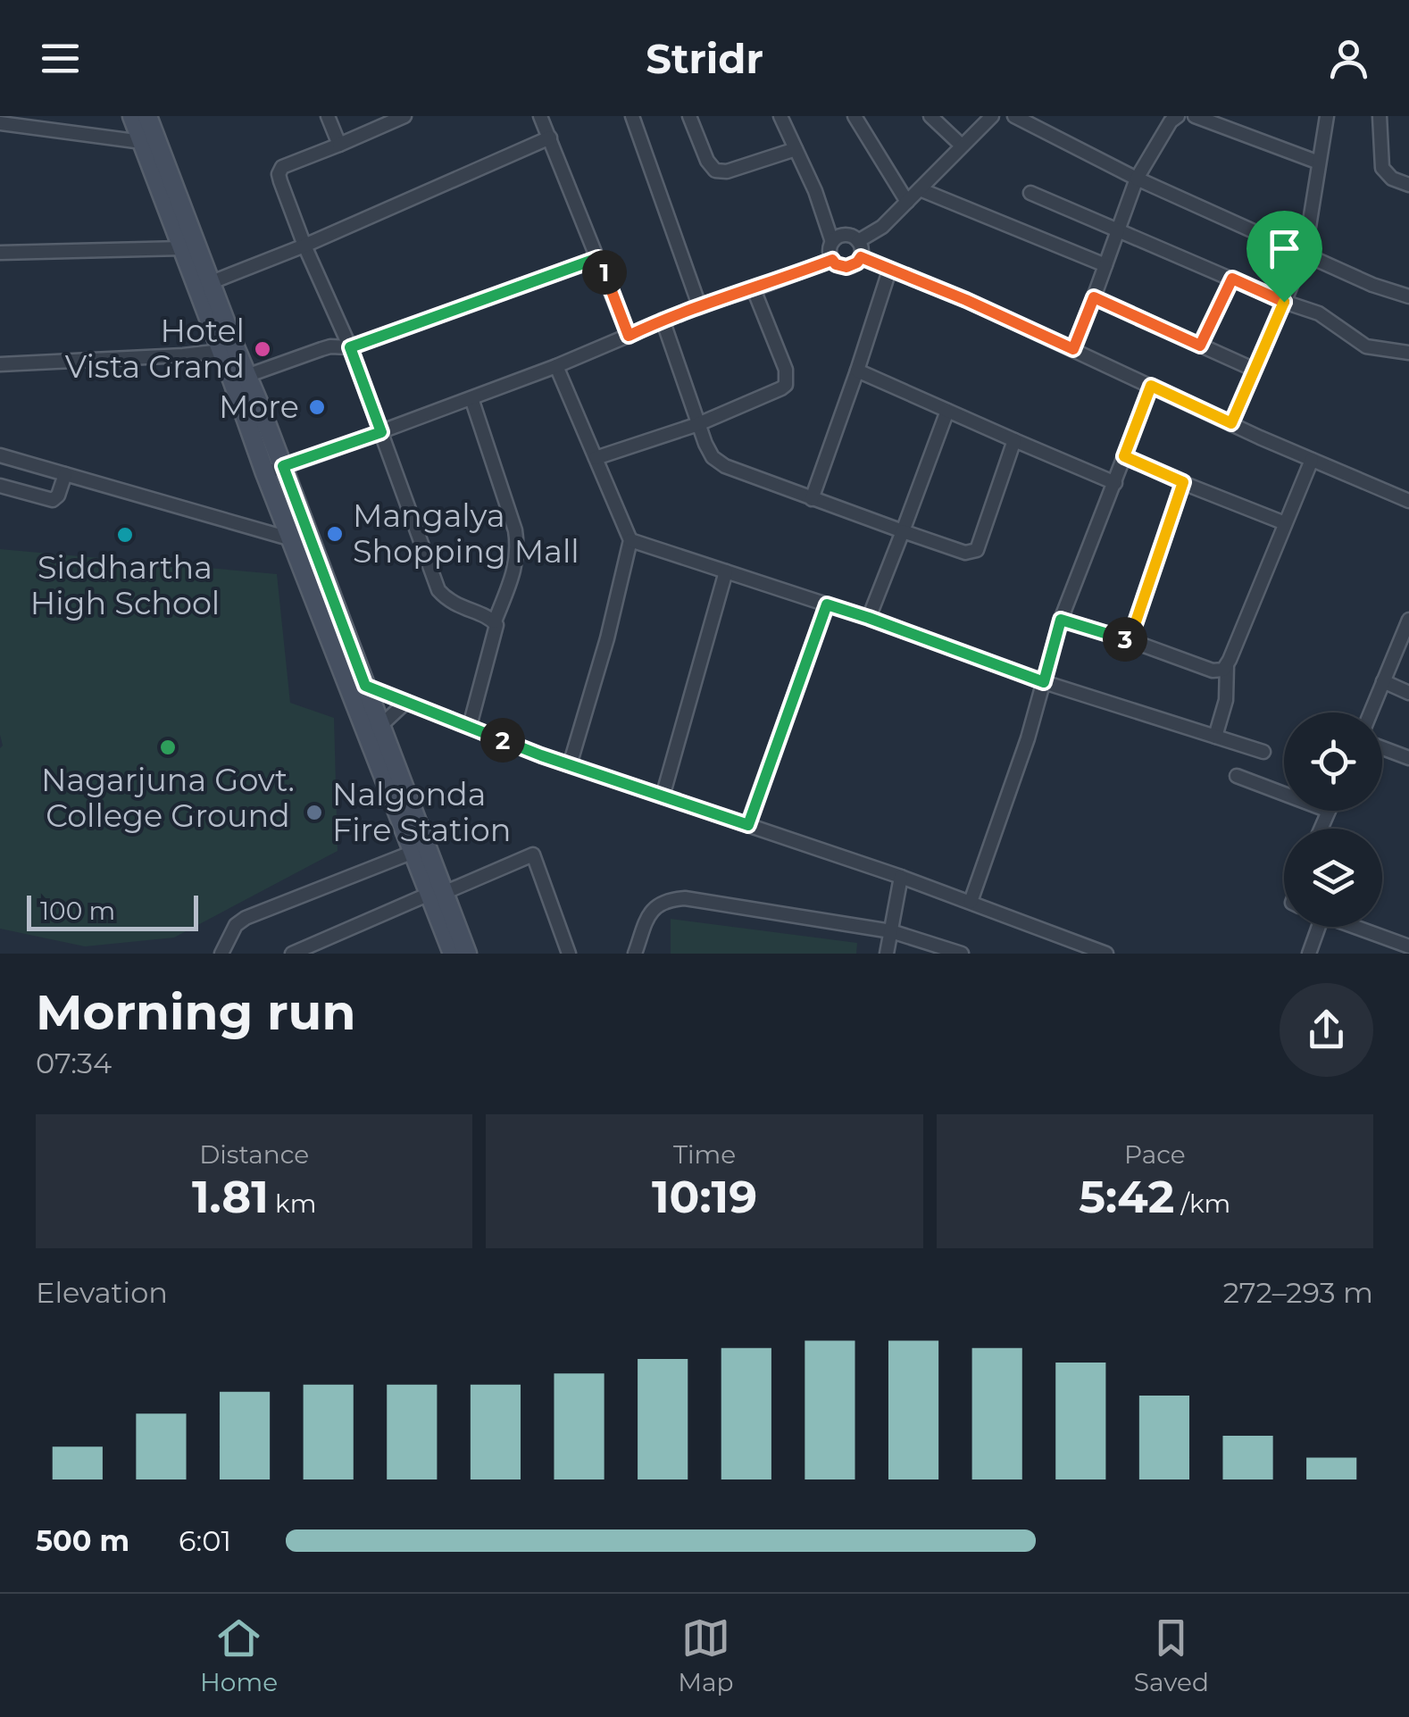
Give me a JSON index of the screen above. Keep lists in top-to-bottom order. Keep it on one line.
{"places":["Hotel Vista Grand","More","Mangalya Shopping Mall","Siddhartha High School","Nagarjuna Govt. College Ground","Nalgonda Fire Station"],"scale_bar":"100 m","page":{"header":"Stridr","pins":["1","3","2"],"scale":"100 m","heading":["Morning run","07:34"],"stats":[["Distance","1.81 km"],["Time","10:19"],["Pace","5:42 /km"]],"chart":["Elevation","272–293 m"],"list":[{"name":"500 m","note":"6:01"}],"tabs":["Home","Map","Saved"]}}
